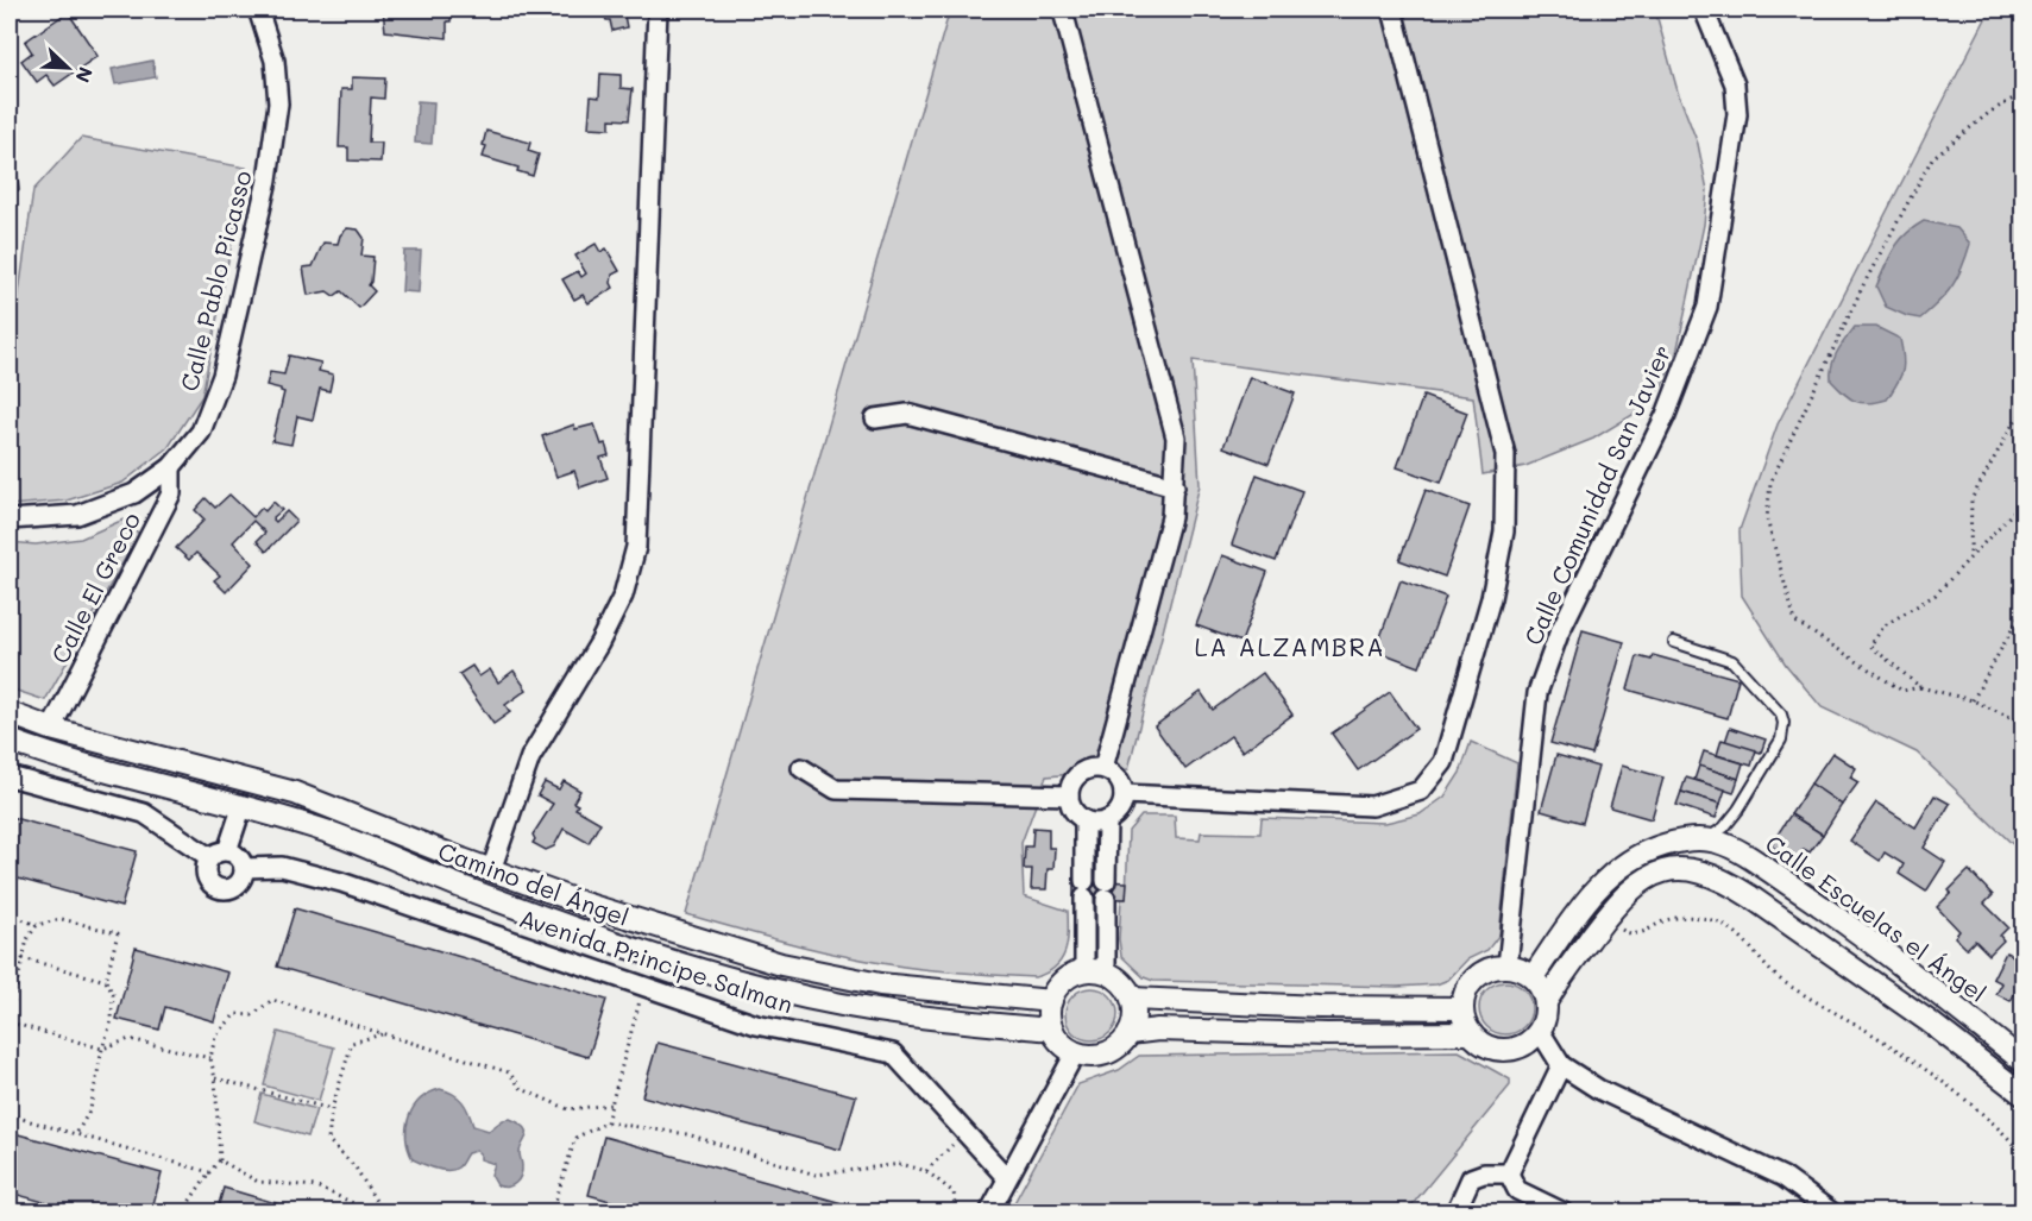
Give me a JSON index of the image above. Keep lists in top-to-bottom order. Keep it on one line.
{"streets":{"street":["Calle Pablo Picasso","Calle Comunidad San Javier","Calle El Greco","Camino del Ángel","Calle Escuelas el Ángel","Avenida Principe Salman"]},"crossings":[["Calle Pablo Picasso","Calle El Greco"],["Calle Comunidad San Javier","Calle Escuelas el Ángel"],["Calle El Greco","Camino del Ángel"]],"districts":["LA ALZAMBRA"],"north":"bottom right"}
